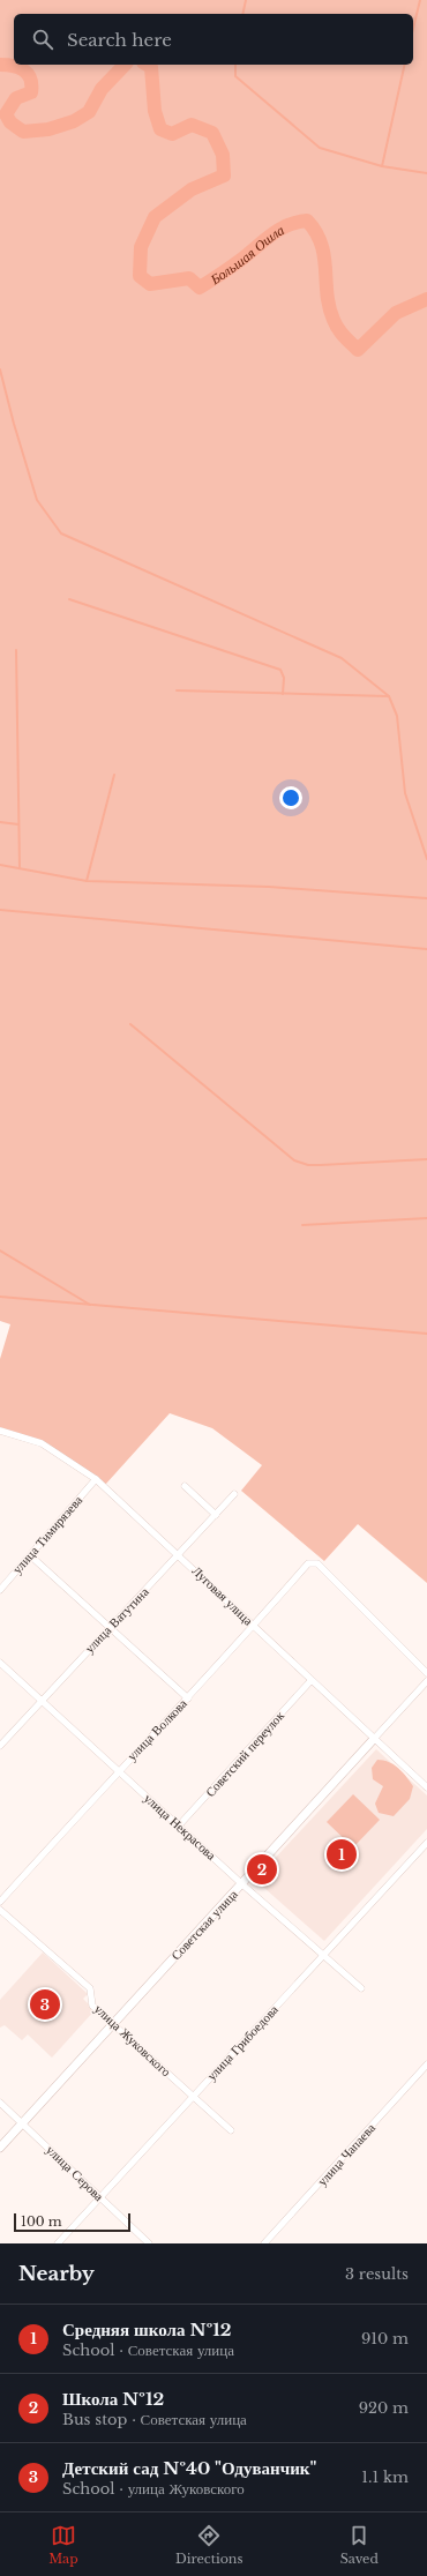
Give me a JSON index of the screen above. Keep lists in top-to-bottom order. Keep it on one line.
{"streets":{"street":["улица Тимирязева","Луговая улица","улица Ватутина","улица Волкова","Советский переулок","улица Некрасова","Советская улица","улица Жуковского","улица Грибоедова","улица Чапаева","улица Серова"]},"crossings":[["улица Тимирязева","Луговая улица"],["Луговая улица","улица Ватутина"],["Луговая улица","улица Волкова"],["Луговая улица","Советский переулок"],["Луговая улица","Советская улица"],["улица Ватутина","улица Некрасова"],["улица Волкова","улица Некрасова"],["Советский переулок","улица Некрасова"],["улица Некрасова","Советская улица"],["улица Некрасова","улица Грибоедова"],["Советская улица","улица Жуковского"],["Советская улица","улица Серова"],["улица Жуковского","улица Грибоедова"],["улица Грибоедова","улица Серова"]],"water":["Большая Ошла"],"scale_bar":"100 m","page":{"search":"Search here","pins":["1","2","3"],"scale":"100 m","heading":["Nearby","3 results"],"list":[{"mark":"1","name":"Средняя школа №12","note":"School · Советская улица","value":"910 m"},{"mark":"2","name":"Школа №12","note":"Bus stop · Советская улица","value":"920 m"},{"mark":"3","name":"Детский сад №40 \"Одуванчик\"","note":"School · улица Жуковского","value":"1.1 km"}],"nav":["Map","Directions","Saved"]}}
